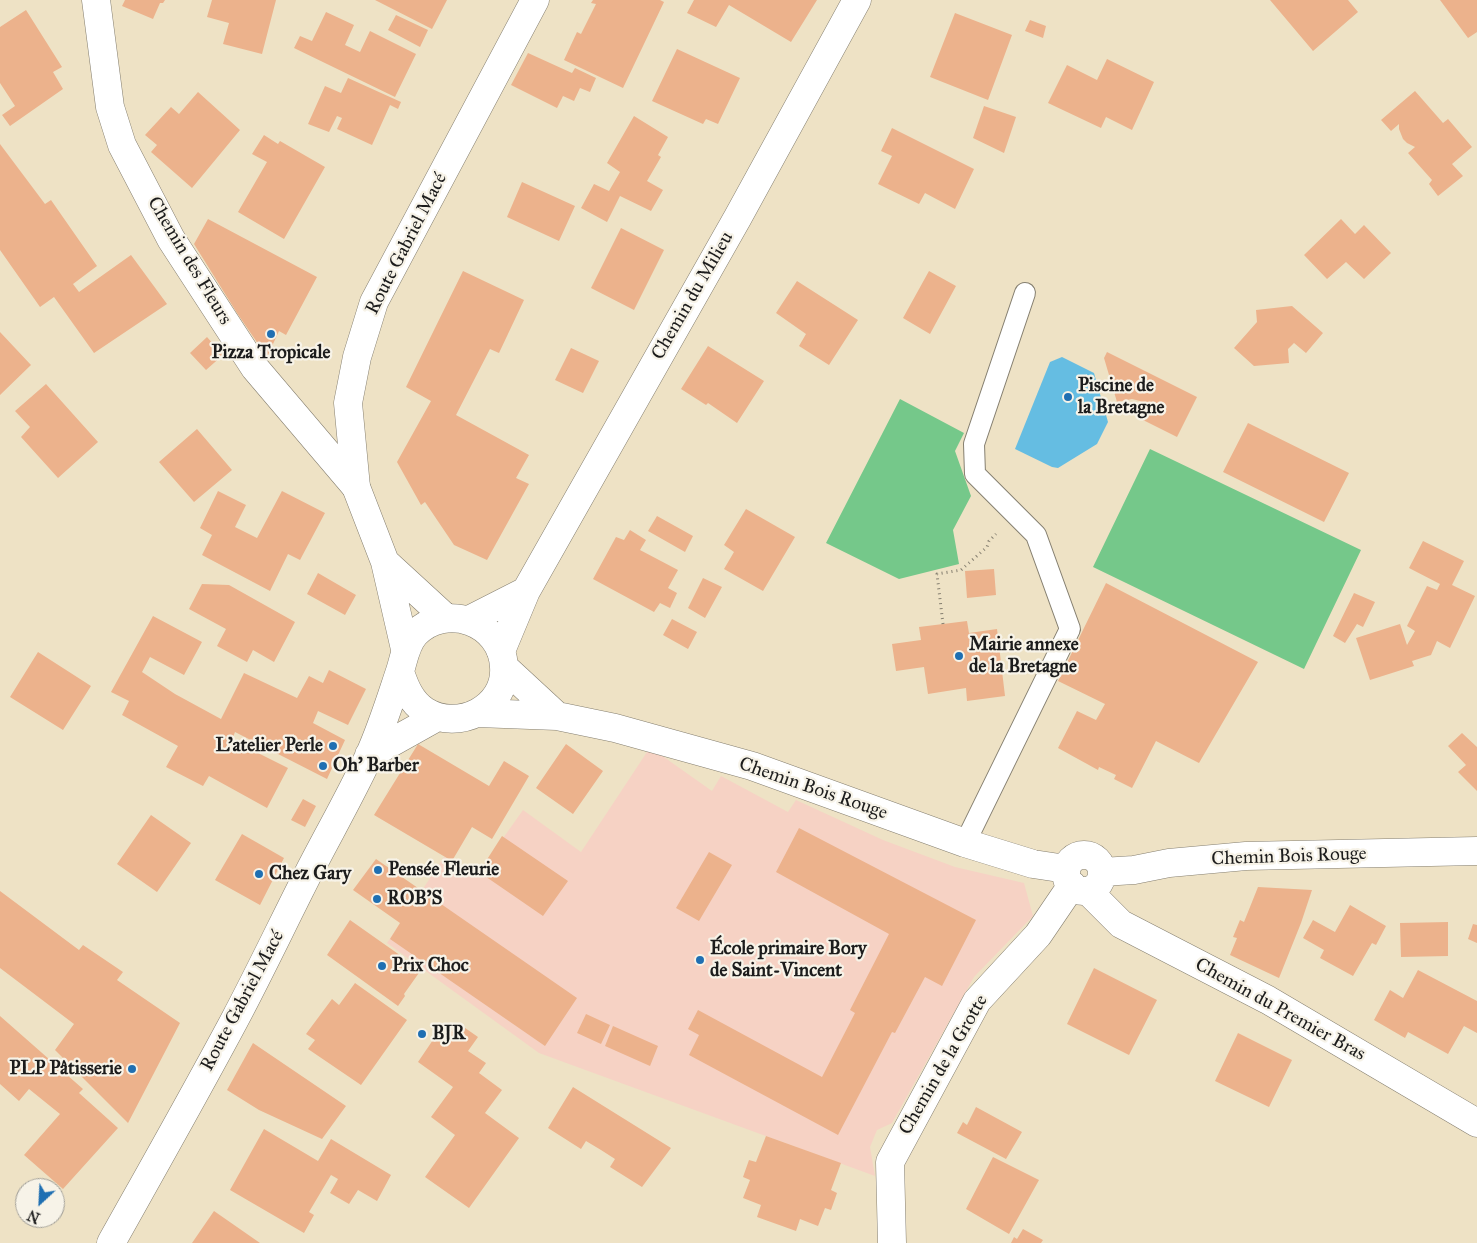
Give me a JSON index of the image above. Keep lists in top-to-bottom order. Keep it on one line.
{"streets":{"street":["Route Gabriel Macé","Chemin des Fleurs","Chemin du Milieu","Chemin Bois Rouge","Chemin du Premier Bras","Chemin de la Grotte"]},"crossings":[["Route Gabriel Macé","Chemin des Fleurs"],["Route Gabriel Macé","Chemin du Milieu"],["Route Gabriel Macé","Chemin Bois Rouge"],["Chemin du Milieu","Chemin Bois Rouge"],["Chemin Bois Rouge","Chemin du Premier Bras"],["Chemin Bois Rouge","Chemin de la Grotte"],["Chemin du Premier Bras","Chemin de la Grotte"]],"places":["Pizza Tropicale","Piscine de la Bretagne","Mairie annexe de la Bretagne","L'atelier Perle","Oh' Barber","Pensée Fleurie","Chez Gary","ROB'S","École primaire Bory de Saint-Vincent","Prix Choc","BJR","PLP Pâtisserie"],"north":"bottom left"}
